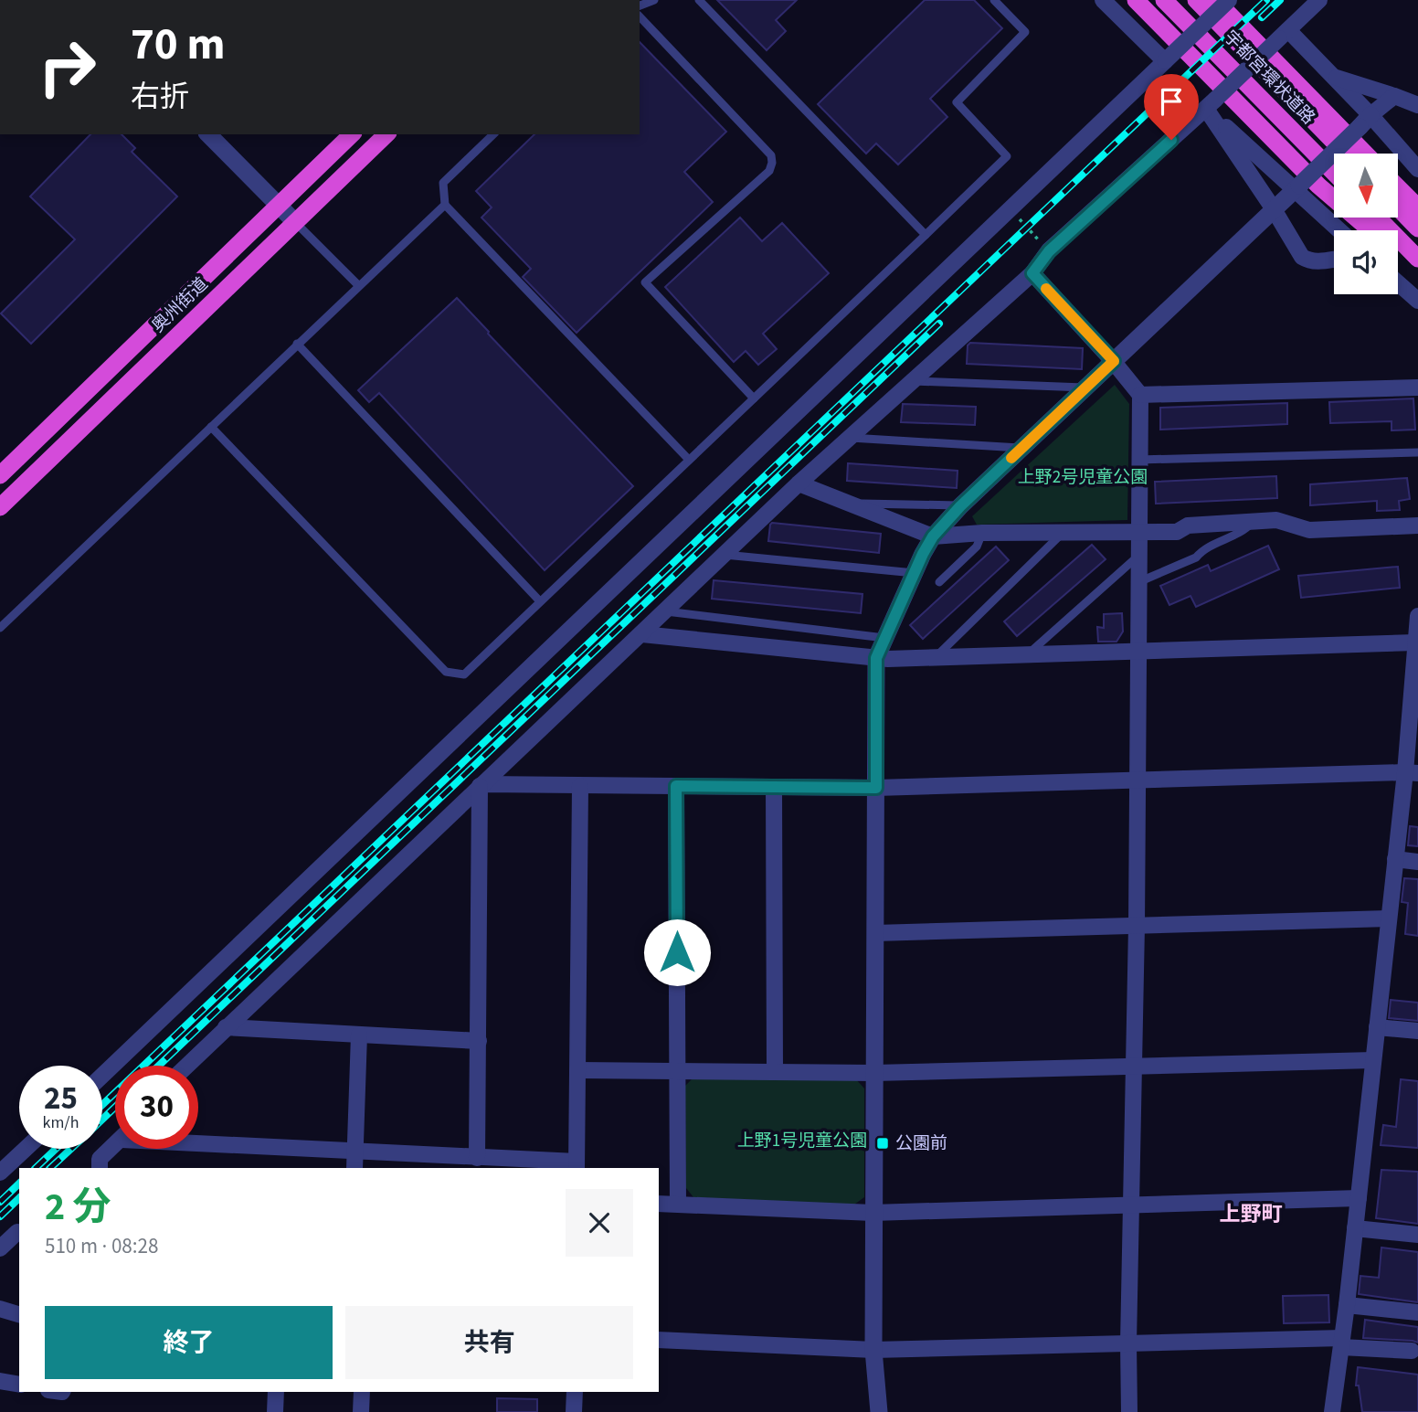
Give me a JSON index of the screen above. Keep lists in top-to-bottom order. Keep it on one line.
{"streets":{"highway":["宇都宮環状道路","奥州街道"]},"districts":["上野町"],"parks":["上野2号児童公園","上野1号児童公園"],"places":{"transit":["公園前"]},"north":"bottom","page":{"turn":["70 m","右折"],"speed":"25 km/h","limit":"30","heading":["2 分","510 m · 08:28"],"buttons":["終了","共有"]}}
